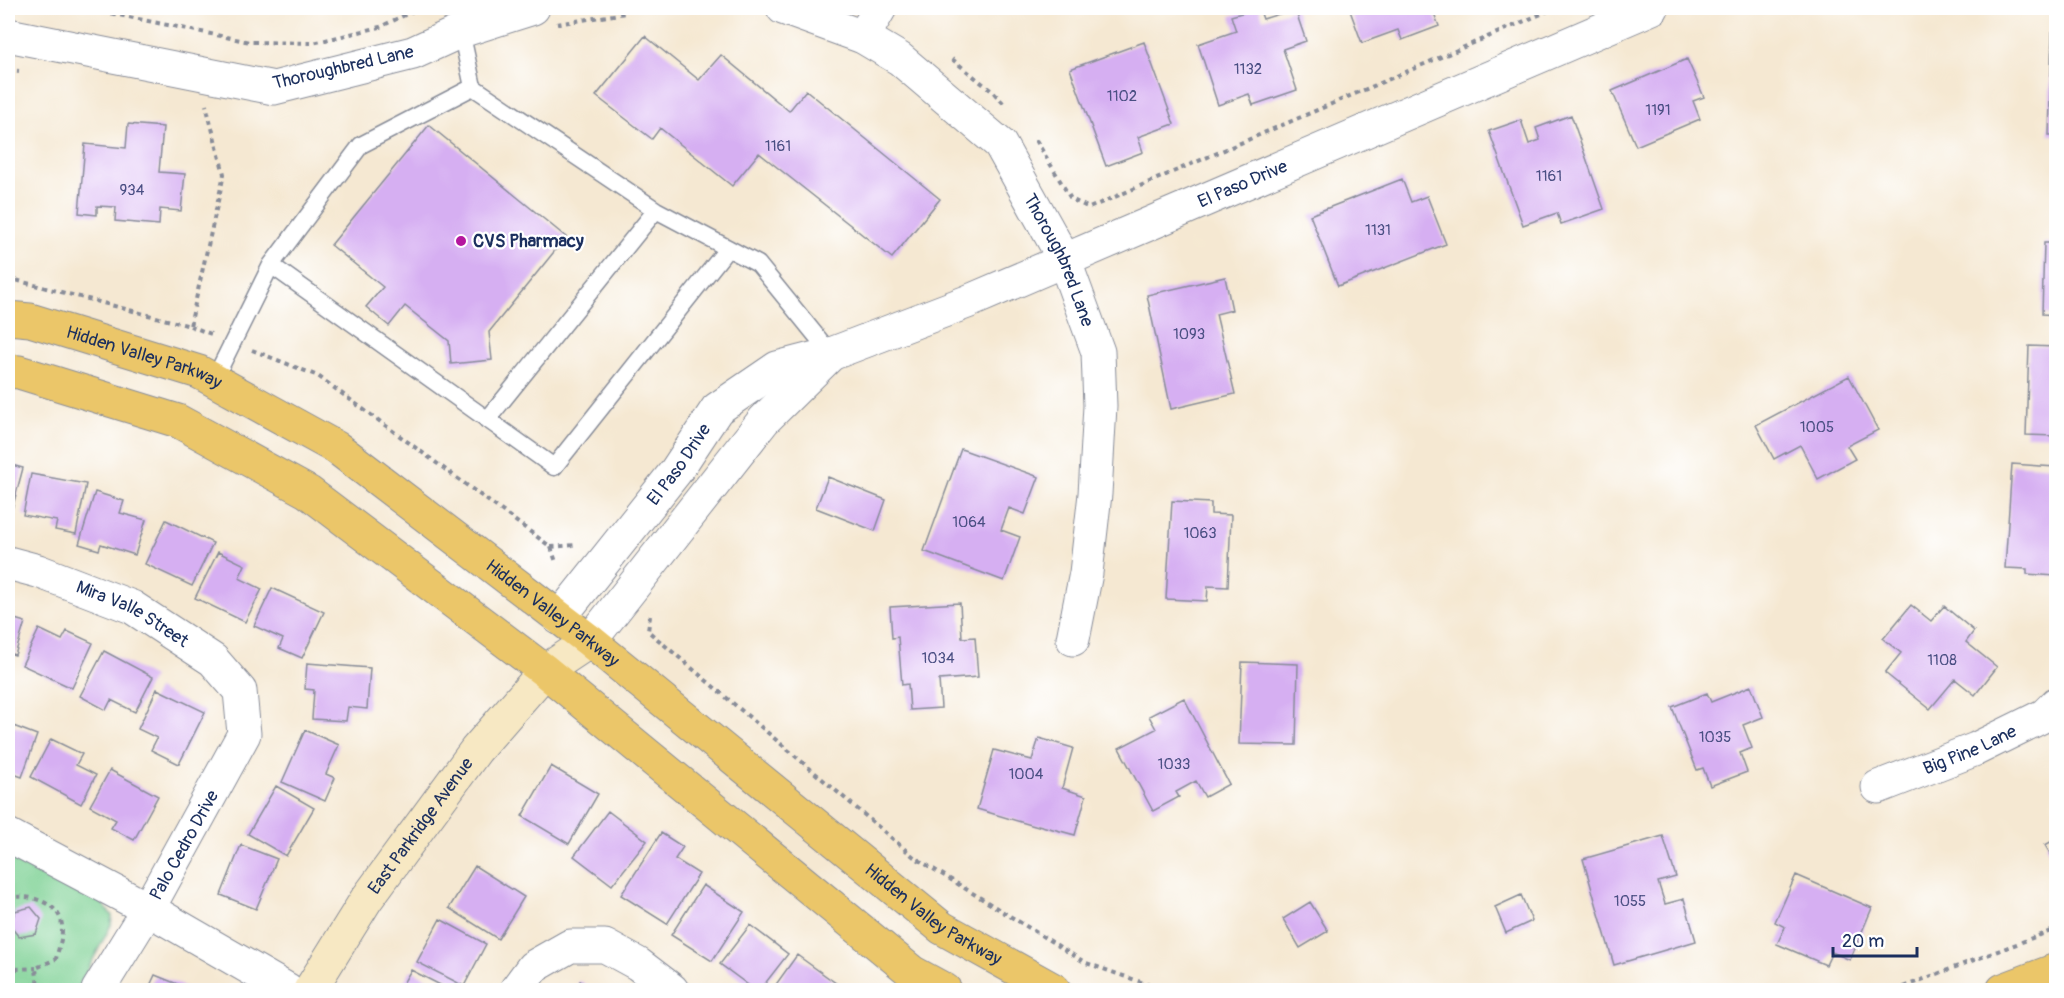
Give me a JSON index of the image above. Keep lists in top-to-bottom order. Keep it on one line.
{"streets":{"main road":["Hidden Valley Parkway","East Parkridge Avenue"],"street":["Thoroughbred Lane","El Paso Drive","Mira Valle Street","Big Pine Lane","Palo Cedro Drive"]},"crossings":[["Thoroughbred Lane","El Paso Drive"],["El Paso Drive","Hidden Valley Parkway"],["El Paso Drive","East Parkridge Avenue"],["Hidden Valley Parkway","East Parkridge Avenue"],["Mira Valle Street","Palo Cedro Drive"]],"places":["CVS Pharmacy"],"house_numbers":["1132","1102","1191","1161","1161","934","1131","1093","1005","1064","1063","1034","1108","1035","1033","1004","1055"],"scale_bar":"20 m"}
